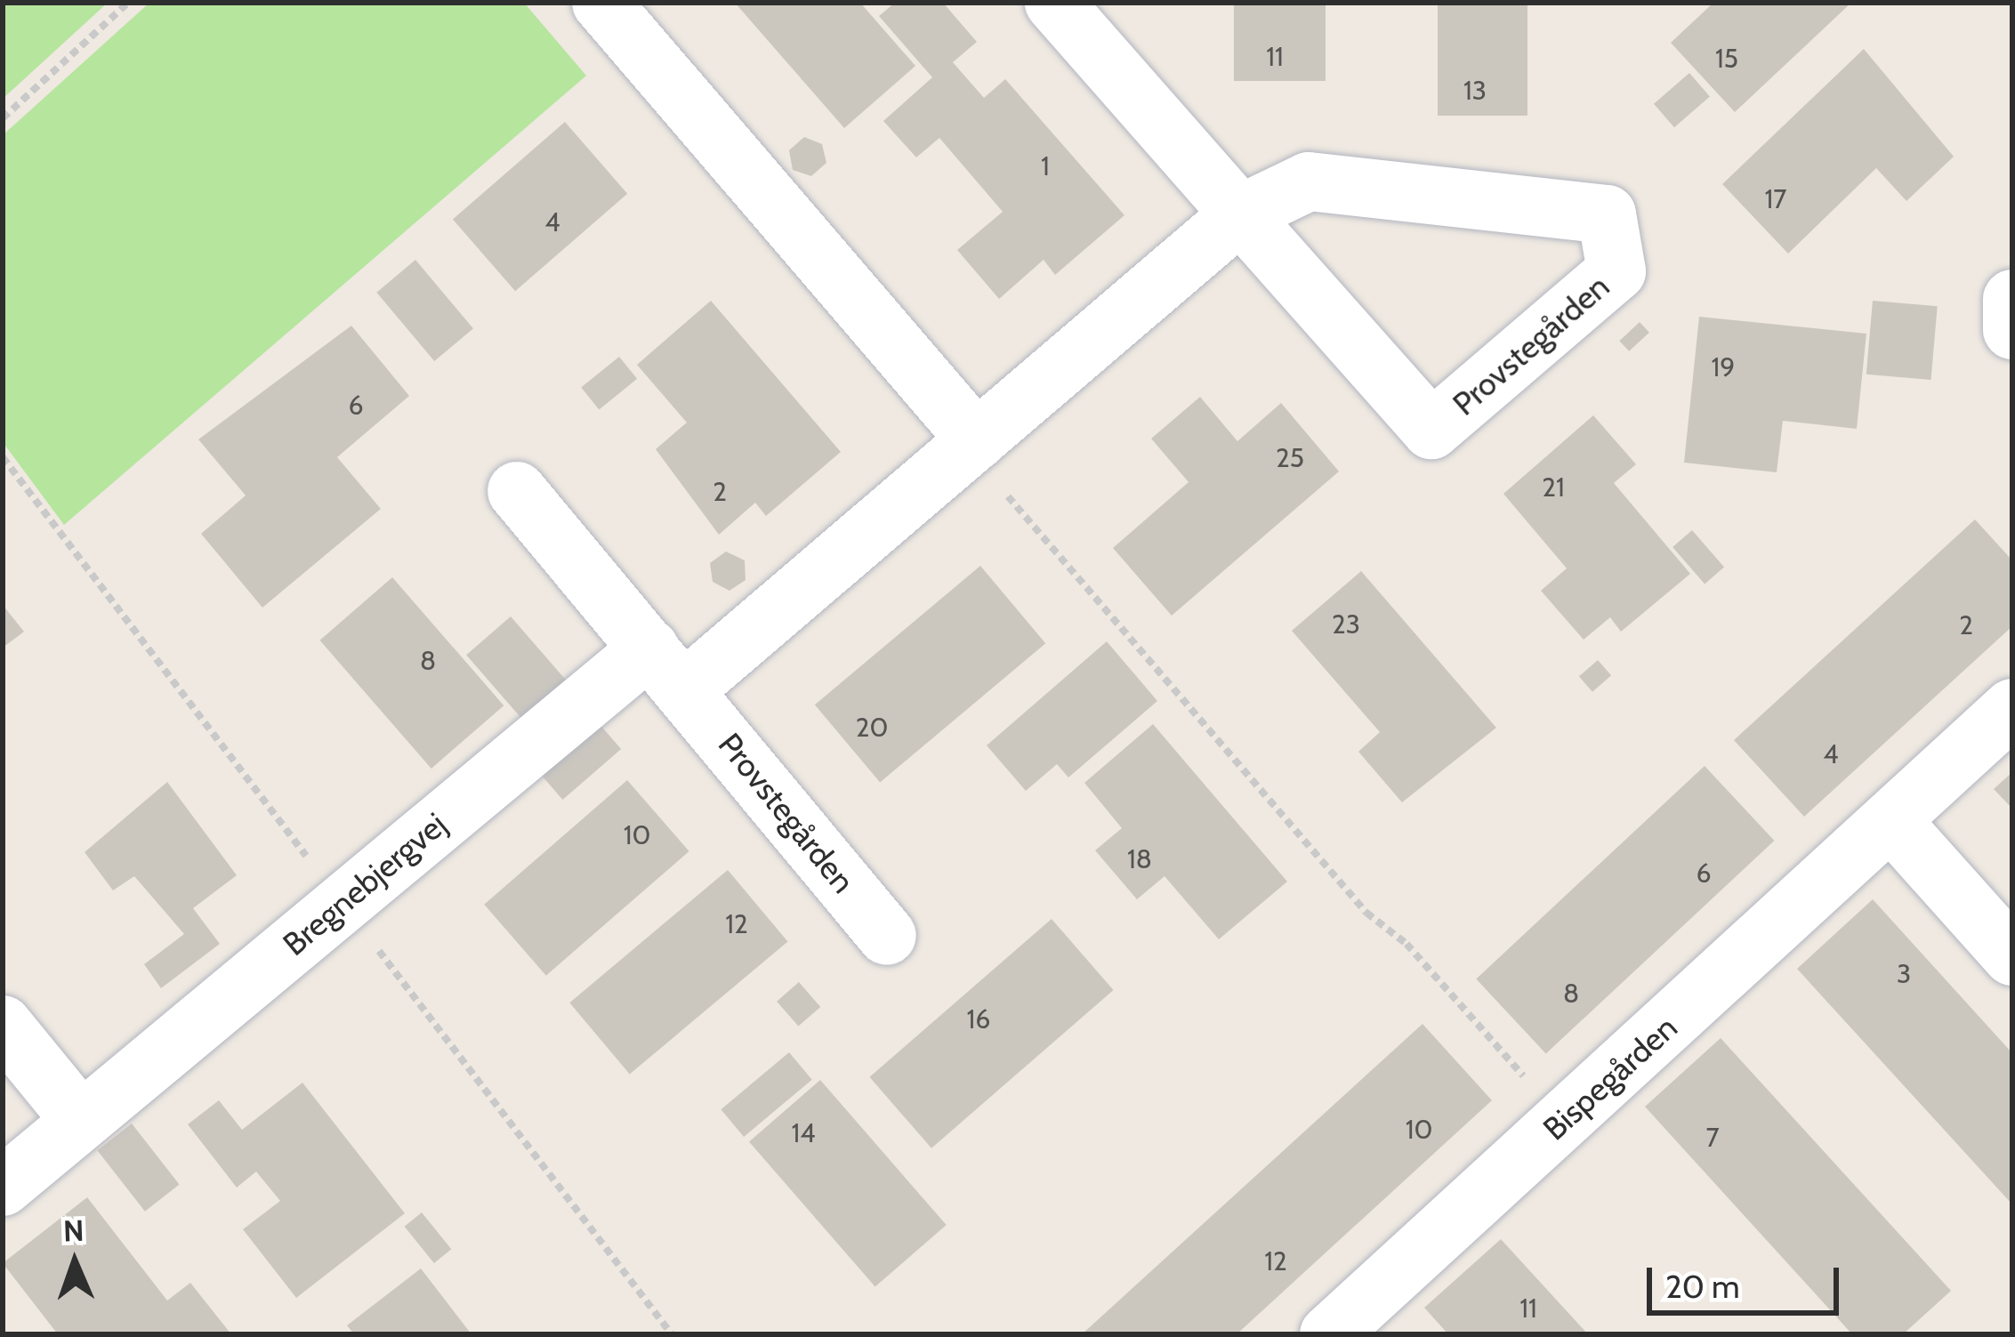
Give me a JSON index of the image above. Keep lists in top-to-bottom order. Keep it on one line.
{"streets":{"street":["Provstegården","Bregnebjergvej","Bispegården"]},"crossings":[["Provstegården","Bregnebjergvej"]],"house_numbers":["11","15","13","1","17","4","19","6","25","21","2","23","2","8","20","4","10","18","6","12","3","8","16","10","14","7","12","11"],"scale_bar":"20 m","north":"top"}
